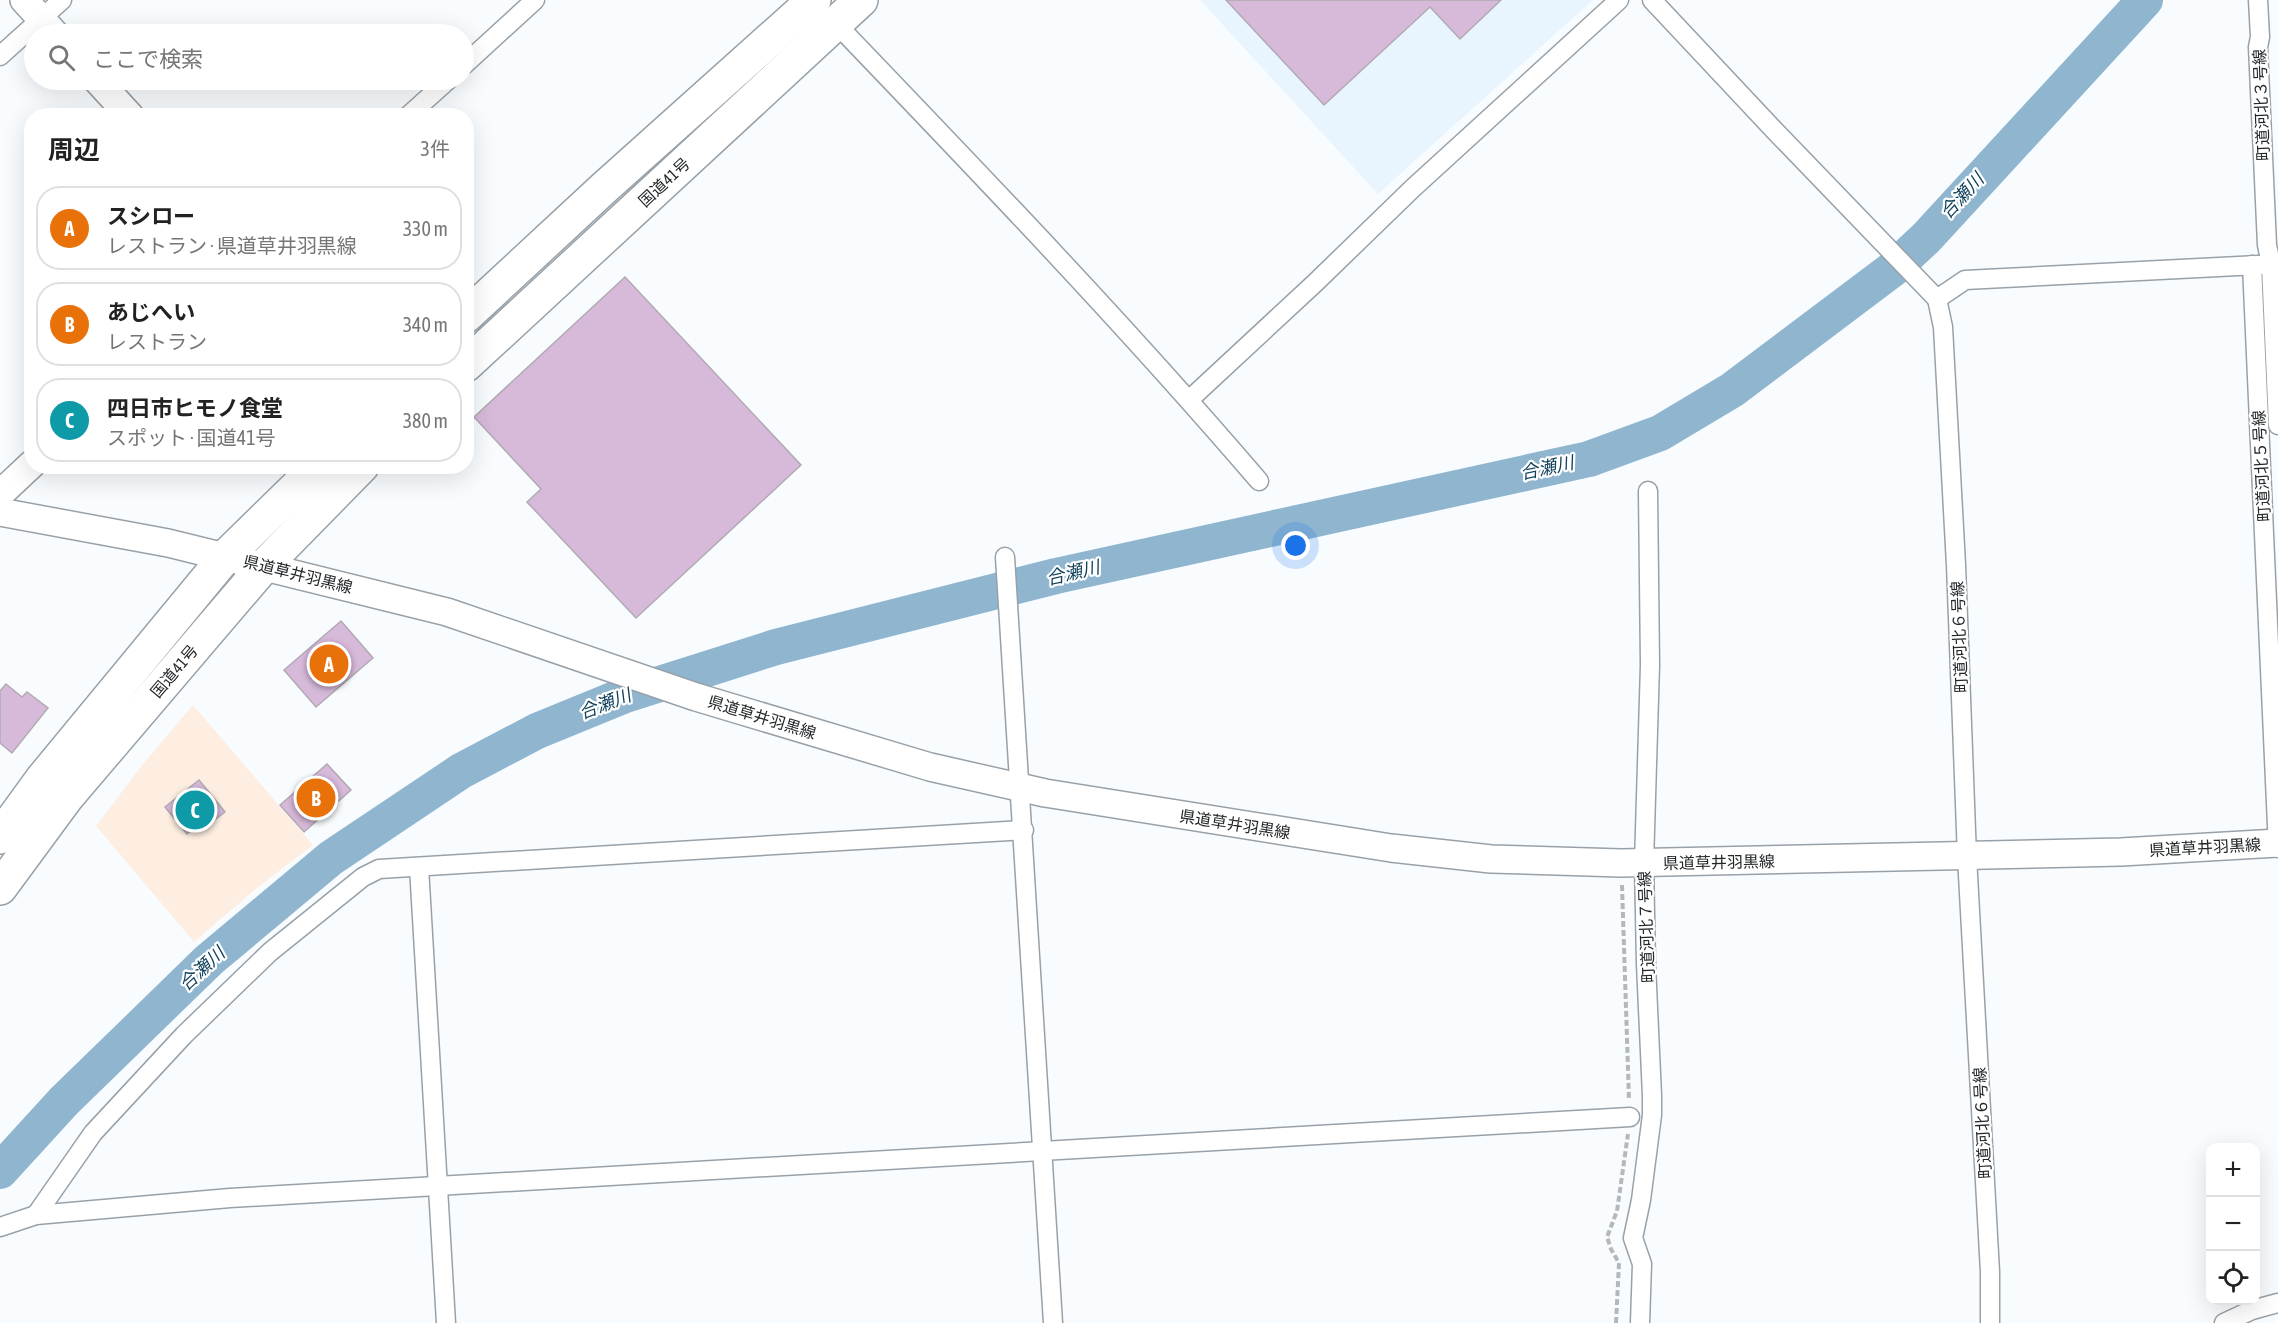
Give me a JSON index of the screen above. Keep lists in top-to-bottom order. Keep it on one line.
{"streets":{"highway":["国道41号"],"main road":["県道草井羽黒線"],"street":["町道河北３号線","町道河北５号線","町道河北６号線","町道河北７号線"]},"crossings":[["国道41号","県道草井羽黒線"],["町道河北５号線","県道草井羽黒線"],["県道草井羽黒線","町道河北６号線"],["県道草井羽黒線","町道河北７号線"]],"water":["合瀬川"],"page":{"search":"ここで検索","heading":["周辺","3件"],"list":[{"mark":"A","name":"スシロー","note":"レストラン · 県道草井羽黒線","value":"330 m"},{"mark":"B","name":"あじへい","note":"レストラン","value":"340 m"},{"mark":"C","name":"四日市ヒモノ食堂","note":"スポット · 国道41号","value":"380 m"}],"pins":["A","B","C"],"map_buttons":["+","−"]}}
